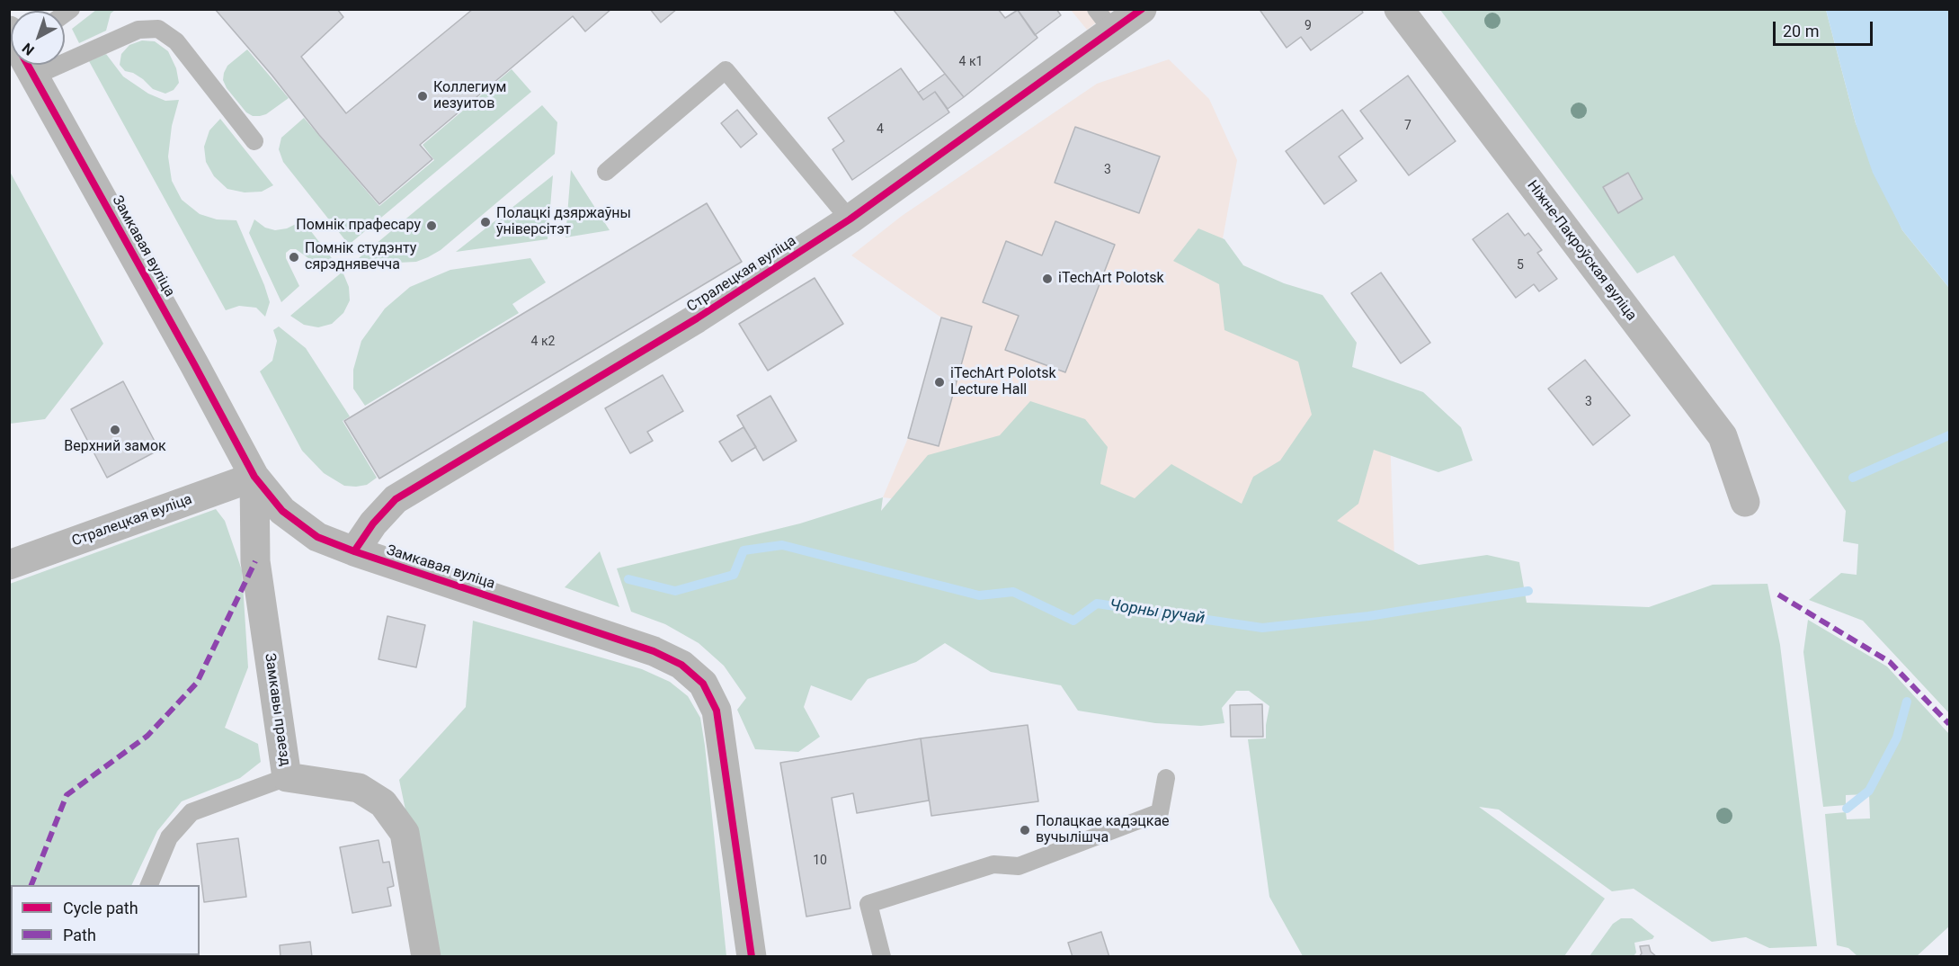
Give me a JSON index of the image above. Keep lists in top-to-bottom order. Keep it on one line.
{"streets":{"street":["Замкавая вуліца","Ніжне-Пакроўская вуліца","Стралецкая вуліца","Замкавы праезд"]},"crossings":[["Замкавая вуліца","Стралецкая вуліца"],["Замкавая вуліца","Замкавы праезд"],["Стралецкая вуліца","Замкавы праезд"]],"water":["Чорны ручай"],"places":["Коллегиум иезуитов","Полацкі дзяржаўны ўніверсітэт","Помнік прафесару","Помнік студэнту сярэднявечча","iTechArt Polotsk","iTechArt Polotsk Lecture Hall","Верхний замок","Полацкае кадэцкае вучылішча"],"house_numbers":["9","4 к1","7","4","3","5","4 к2","3","10"],"legend":["Cycle path","Path"],"scale_bar":"20 m","north":"bottom left"}
